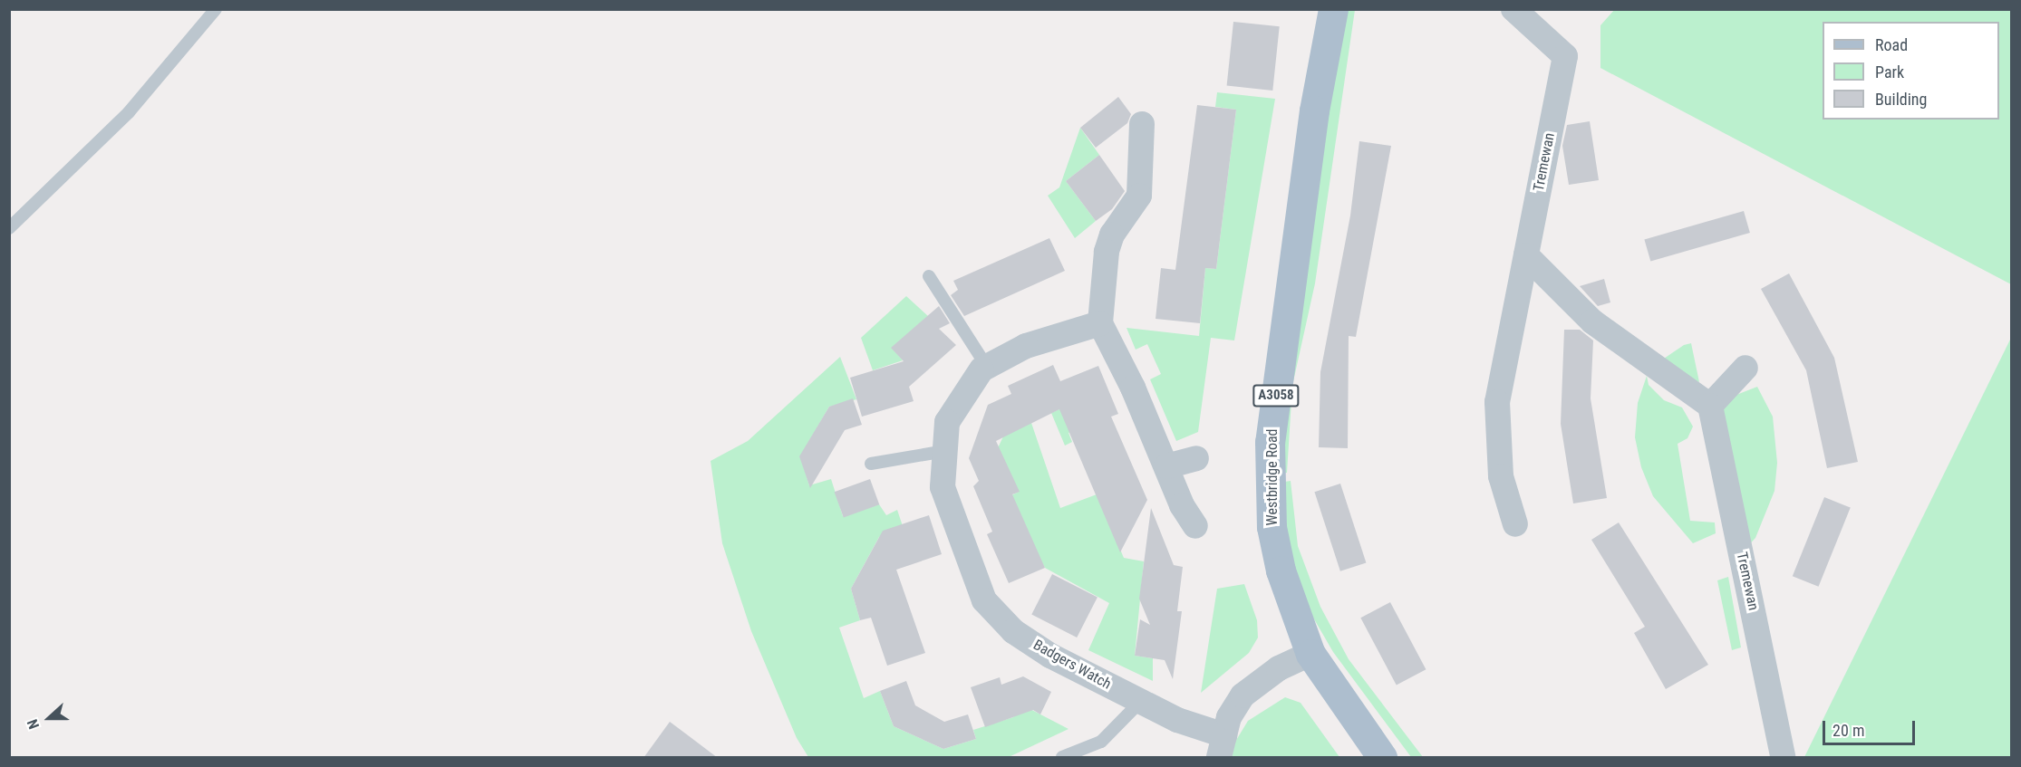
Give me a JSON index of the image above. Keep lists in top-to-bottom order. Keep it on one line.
{"streets":{"main road":["A3058","Westbridge Road"],"street":["Tremewan","Badgers Watch"]},"legend":["Road","Park","Building"],"scale_bar":"20 m","north":"left"}
